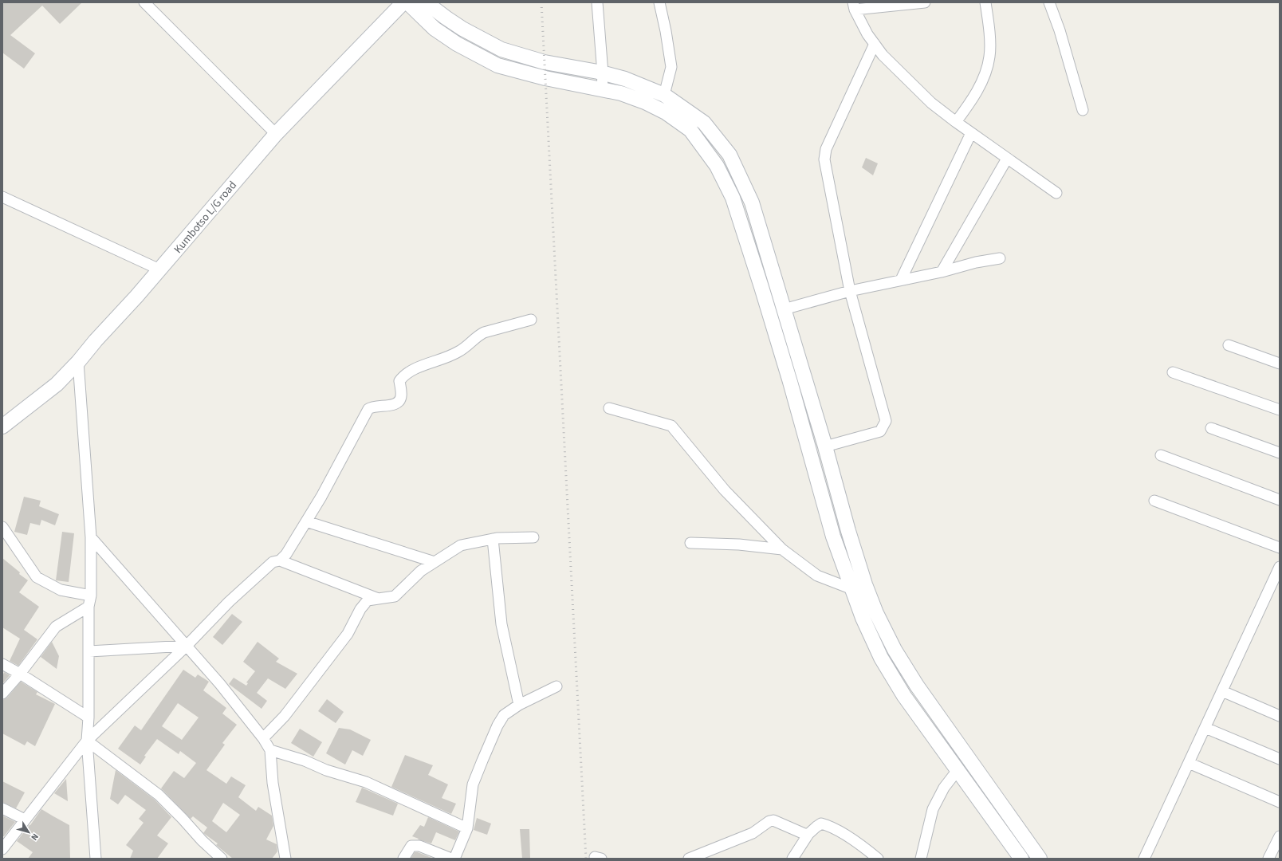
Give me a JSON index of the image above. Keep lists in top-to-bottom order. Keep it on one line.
{"streets":{"main road":["Kumbotso L/G road"]},"north":"bottom right"}
